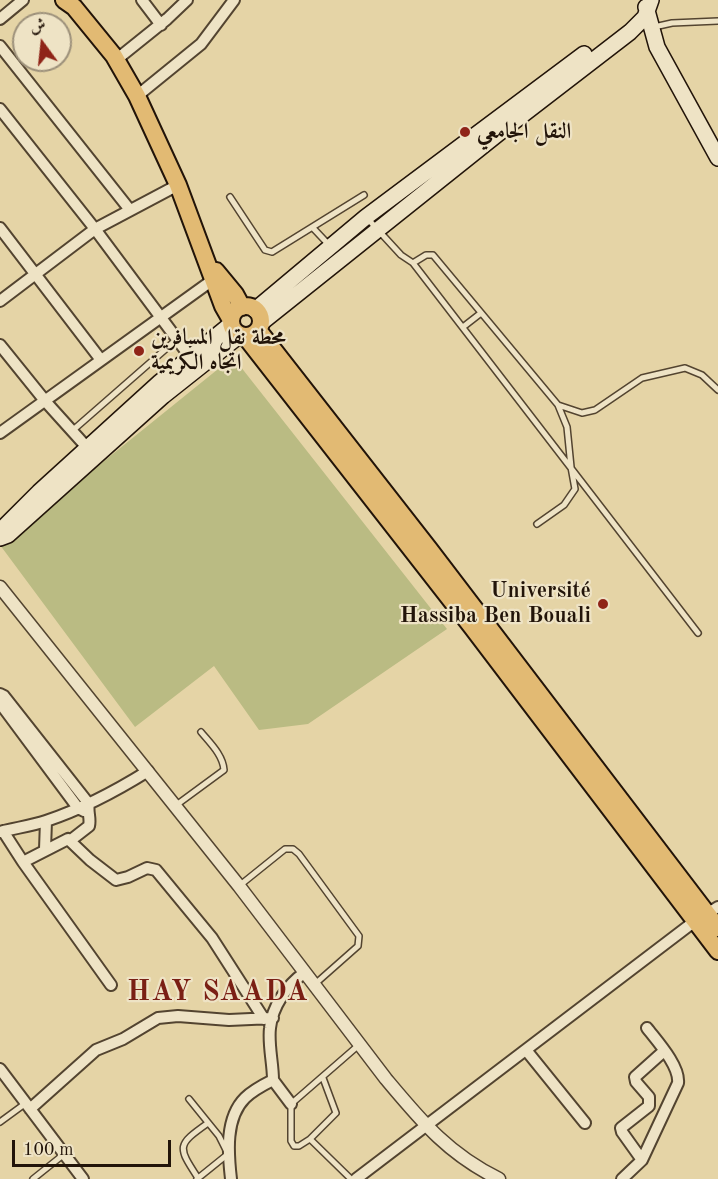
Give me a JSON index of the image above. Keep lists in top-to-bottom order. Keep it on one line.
{"districts":["HAY SAADA"],"places":["النقل الجامعي","محطة نقل المسافرين اتجاه الكريمية","Université Hassiba Ben Bouali"],"scale_bar":"100 m","north":"top"}
